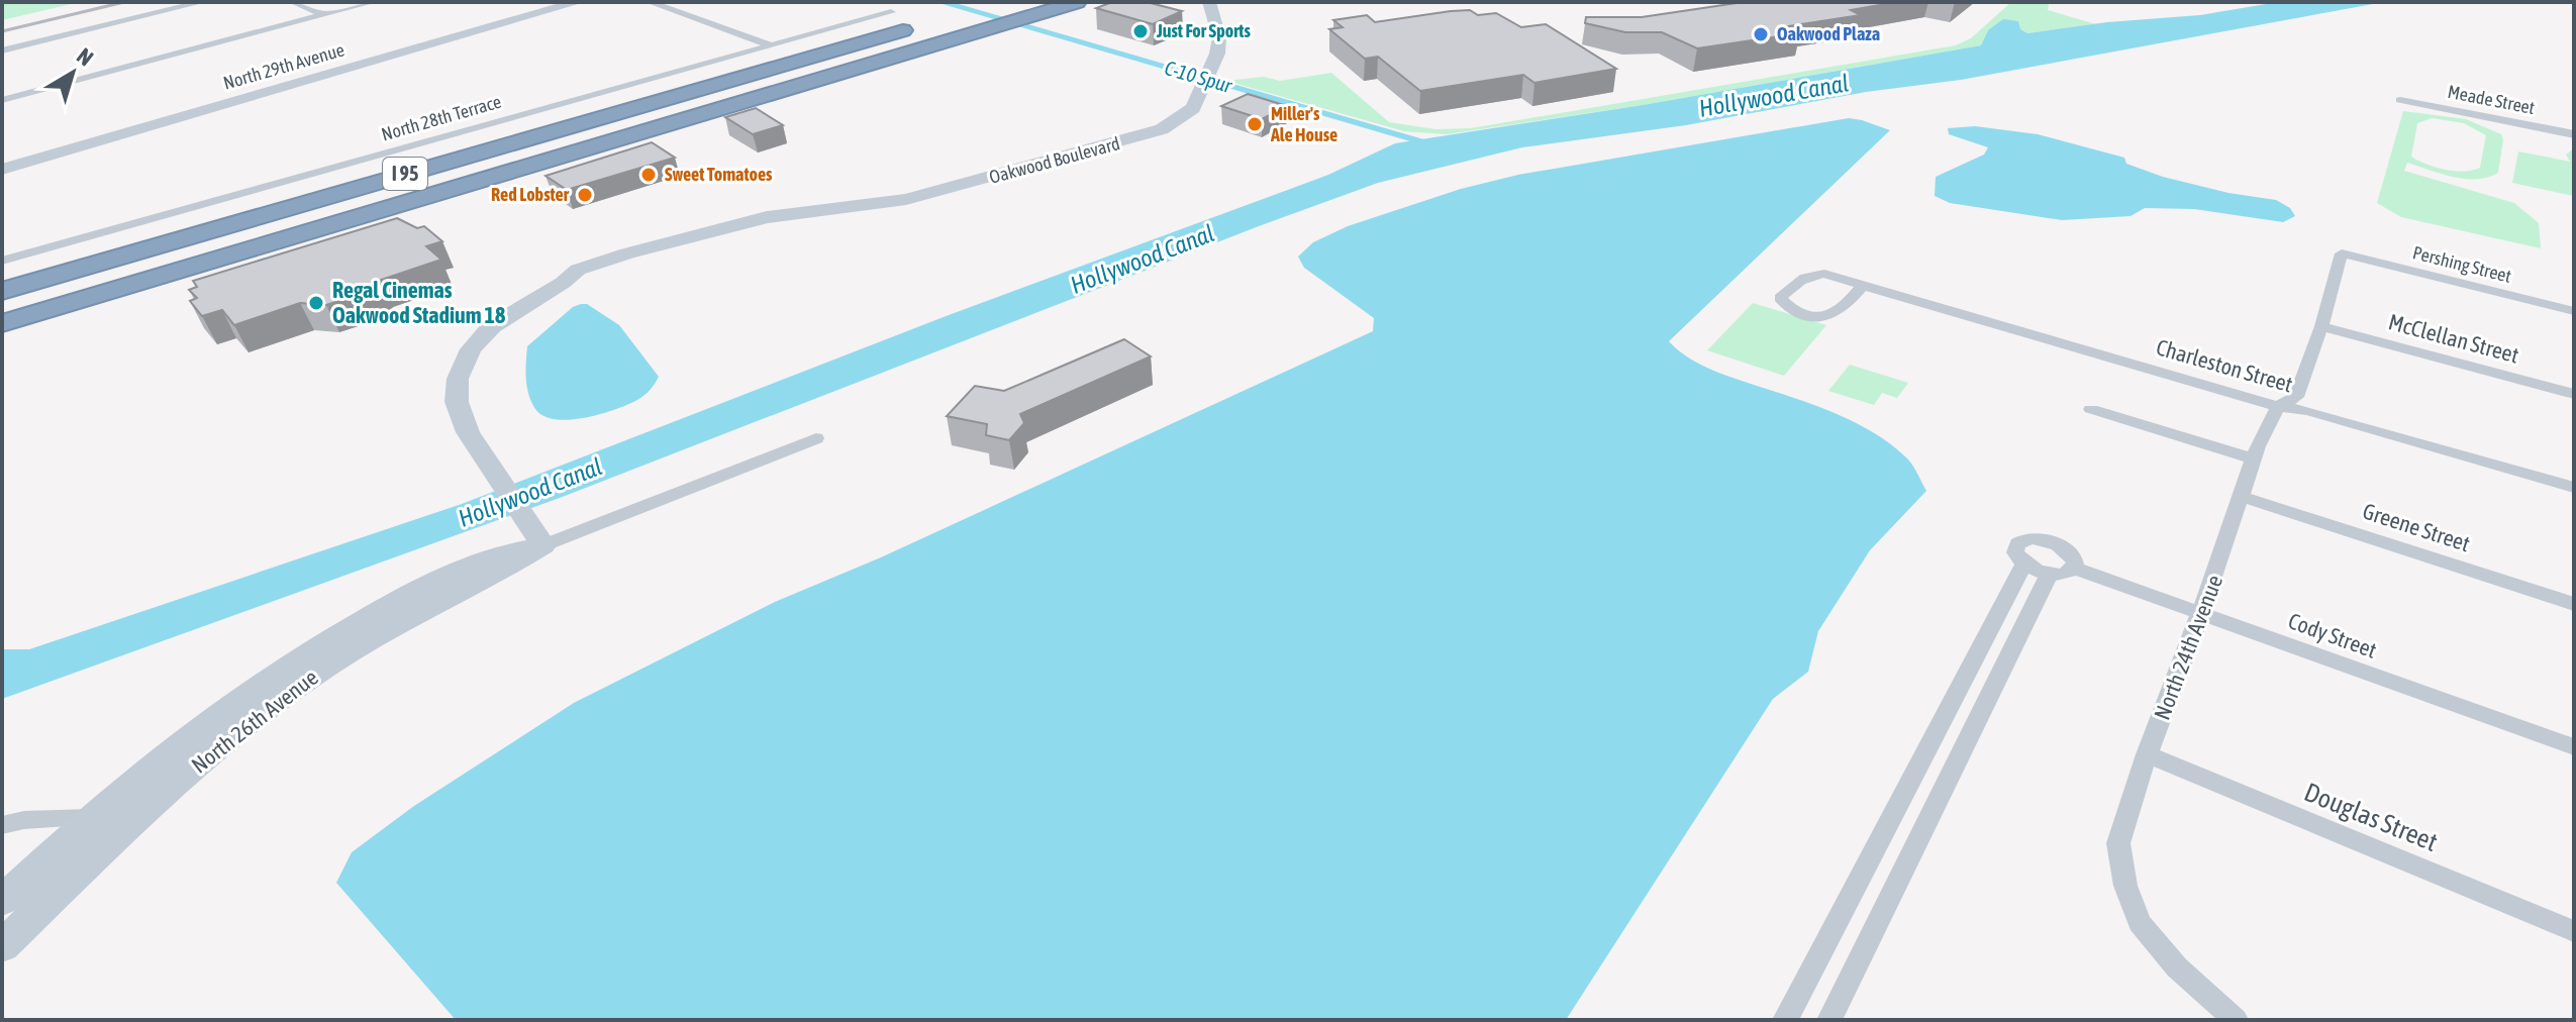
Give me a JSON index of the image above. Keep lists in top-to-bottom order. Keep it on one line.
{"streets":{"highway":["I 95"],"street":["North 29th Avenue","Meade Street","North 28th Terrace","Oakwood Boulevard","Pershing Street","McClellan Street","Charleston Street","Greene Street","Cody Street","North 24th Avenue","North 26th Avenue","Douglas Street"]},"crossings":[["Oakwood Boulevard","North 26th Avenue"],["Pershing Street","North 24th Avenue"],["McClellan Street","North 24th Avenue"],["Charleston Street","North 24th Avenue"],["Greene Street","North 24th Avenue"],["Cody Street","North 24th Avenue"],["North 24th Avenue","Douglas Street"]],"water":["C-10 Spur","Hollywood Canal"],"places":["Just For Sports","Oakwood Plaza","Miller's Ale House","Sweet Tomatoes","Red Lobster","Regal Cinemas Oakwood Stadium 18"],"north":"top right"}
